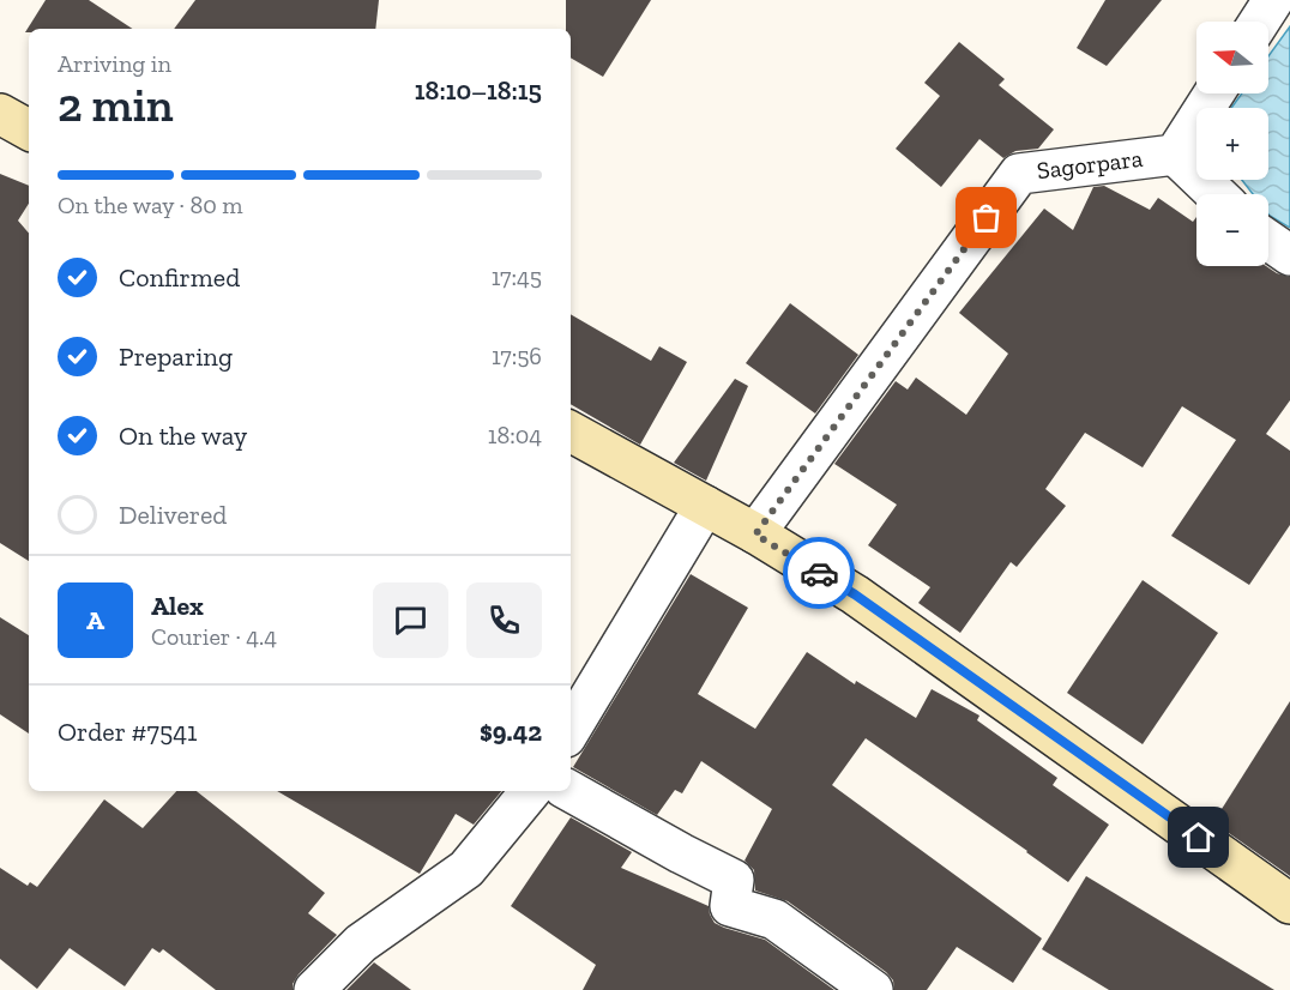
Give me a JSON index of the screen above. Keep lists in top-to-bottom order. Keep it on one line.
{"streets":{"street":["Sagorpara"]},"north":"left","page":{"map_buttons":["+","−"],"heading":["2 min","Arriving in","18:10–18:15"],"panel":["Alex","Courier · 4.4","Order #7541","$9.42"],"bar":"On the way · 80 m","list":[["Confirmed","17:45"],["Preparing","17:56"],["On the way","18:04"],"Delivered"],"round":"A"}}
